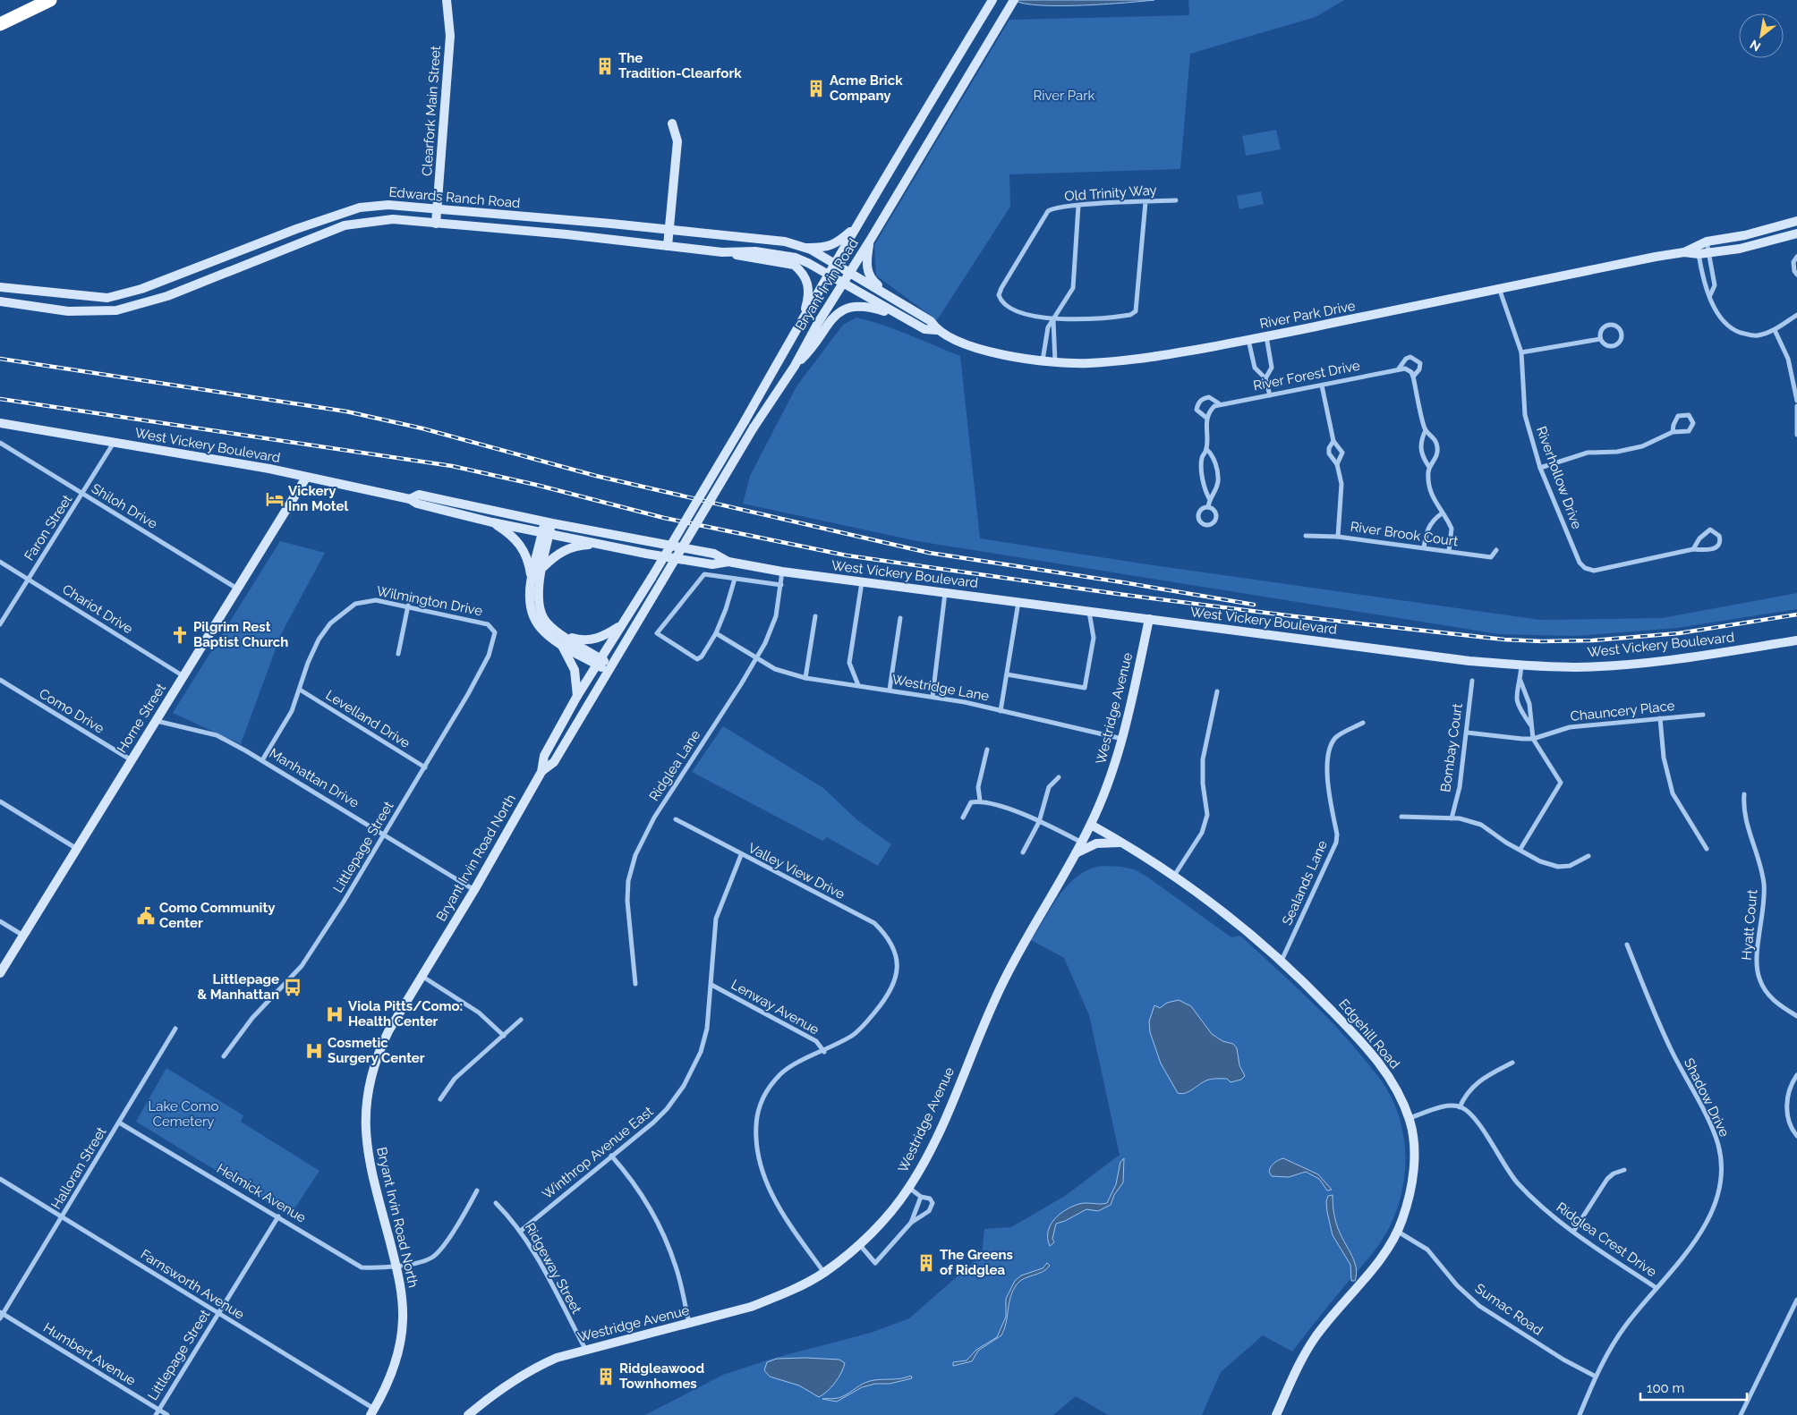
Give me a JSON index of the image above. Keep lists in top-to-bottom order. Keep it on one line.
{"streets":{"street":["Clearfork Main Street","Old Trinity Way","Edwards Ranch Road","Bryant Irvin Road","River Park Drive","River Forest Drive","West Vickery Boulevard","Riverhollow Drive","Shiloh Drive","Faron Street","River Brook Court","Wilmington Drive","Chariot Drive","Westridge Lane","Westridge Avenue","Como Drive","Chauncery Place","Horne Street","Levelland Drive","Bombay Court","Ridglea Lane","Manhattan Drive","Littlepage Street","Bryant Irvin Road North","Valley View Drive","Sealands Lane","Hyatt Court","Lenway Avenue","Edgehill Road","Shadow Drive","Winthrop Avenue East","Halloran Street","Helmick Avenue","Ridglea Crest Drive","Ridgeway Street","Farnsworth Avenue","Sumac Road","Humbert Avenue"]},"crossings":[["Clearfork Main Street","Edwards Ranch Road"],["Edwards Ranch Road","Bryant Irvin Road"],["Edwards Ranch Road","River Park Drive"],["Bryant Irvin Road","River Park Drive"],["Bryant Irvin Road","Bryant Irvin Road North"],["River Park Drive","Riverhollow Drive"],["River Forest Drive","River Brook Court"],["West Vickery Boulevard","Faron Street"],["West Vickery Boulevard","Westridge Avenue"],["West Vickery Boulevard","Horne Street"],["West Vickery Boulevard","Ridglea Lane"],["Shiloh Drive","Faron Street"],["Shiloh Drive","Horne Street"],["Faron Street","Chariot Drive"],["Wilmington Drive","Levelland Drive"],["Wilmington Drive","Manhattan Drive"],["Wilmington Drive","Littlepage Street"],["Chariot Drive","Horne Street"],["Westridge Lane","Westridge Avenue"],["Westridge Lane","Ridglea Lane"],["Westridge Avenue","Edgehill Road"],["Westridge Avenue","Ridgeway Street"],["Como Drive","Horne Street"],["Chauncery Place","Bombay Court"],["Horne Street","Manhattan Drive"],["Levelland Drive","Littlepage Street"],["Manhattan Drive","Littlepage Street"],["Manhattan Drive","Bryant Irvin Road North"],["Littlepage Street","Helmick Avenue"],["Littlepage Street","Farnsworth Avenue"],["Littlepage Street","Humbert Avenue"],["Bryant Irvin Road North","Helmick Avenue"],["Bryant Irvin Road North","Farnsworth Avenue"],["Valley View Drive","Lenway Avenue"],["Valley View Drive","Winthrop Avenue East"],["Sealands Lane","Edgehill Road"],["Lenway Avenue","Winthrop Avenue East"],["Edgehill Road","Sumac Road"],["Shadow Drive","Ridglea Crest Drive"],["Shadow Drive","Sumac Road"],["Winthrop Avenue East","Ridgeway Street"],["Halloran Street","Helmick Avenue"],["Halloran Street","Farnsworth Avenue"],["Halloran Street","Humbert Avenue"]],"parks":["River Park","Lake Como Cemetery"],"places":{"building":["The Tradition-Clearfork","Acme Brick Company","The Greens of Ridglea","Ridgleawood Townhomes"],"hotel":["Vickery Inn Motel"],"church":["Pilgrim Rest Baptist Church"],"public building":["Como Community Center"],"bus stop":["Littlepage & Manhattan"],"hospital":["Viola Pitts/Como: Health Center","Cosmetic Surgery Center"]},"scale_bar":"100 m","north":"bottom left"}
